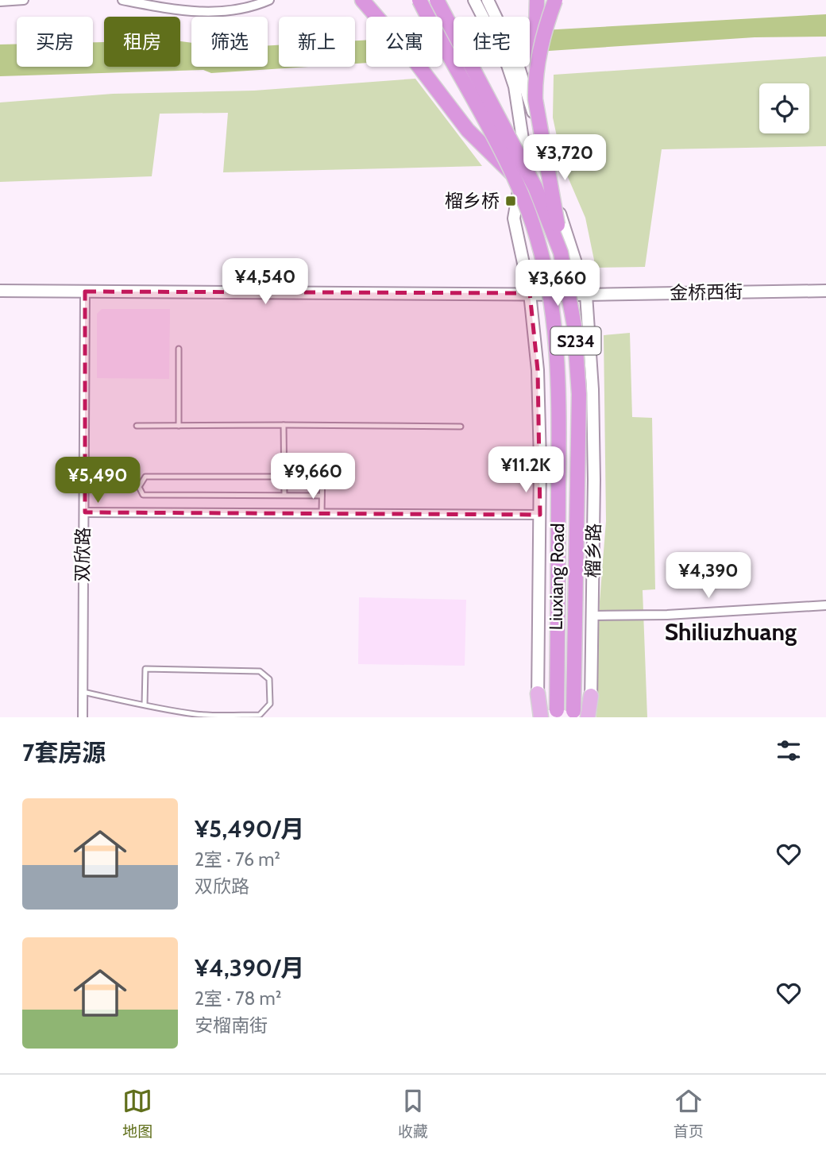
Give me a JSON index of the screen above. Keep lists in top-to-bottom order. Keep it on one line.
{"streets":{"highway":["S234","Liuxiang Road"],"street":["金桥西街","榴乡路","双欣路"]},"crossings":[["金桥西街","榴乡路"],["金桥西街","双欣路"]],"districts":["Shiliuzhuang"],"places":{"transit":["榴乡桥"]},"page":{"chip":["买房","租房","筛选","新上","公寓","住宅"],"price":["¥3,720","¥4,540","¥3,660","¥11.2K","¥9,660","¥5,490","¥4,390"],"heading":"7套房源","list":[{"name":"¥5,490/月","note":"2室 · 76 m² · 双欣路"},{"name":"¥4,390/月","note":"2室 · 78 m² · 安榴南街"}],"tabs":["地图","收藏","首页"]}}
